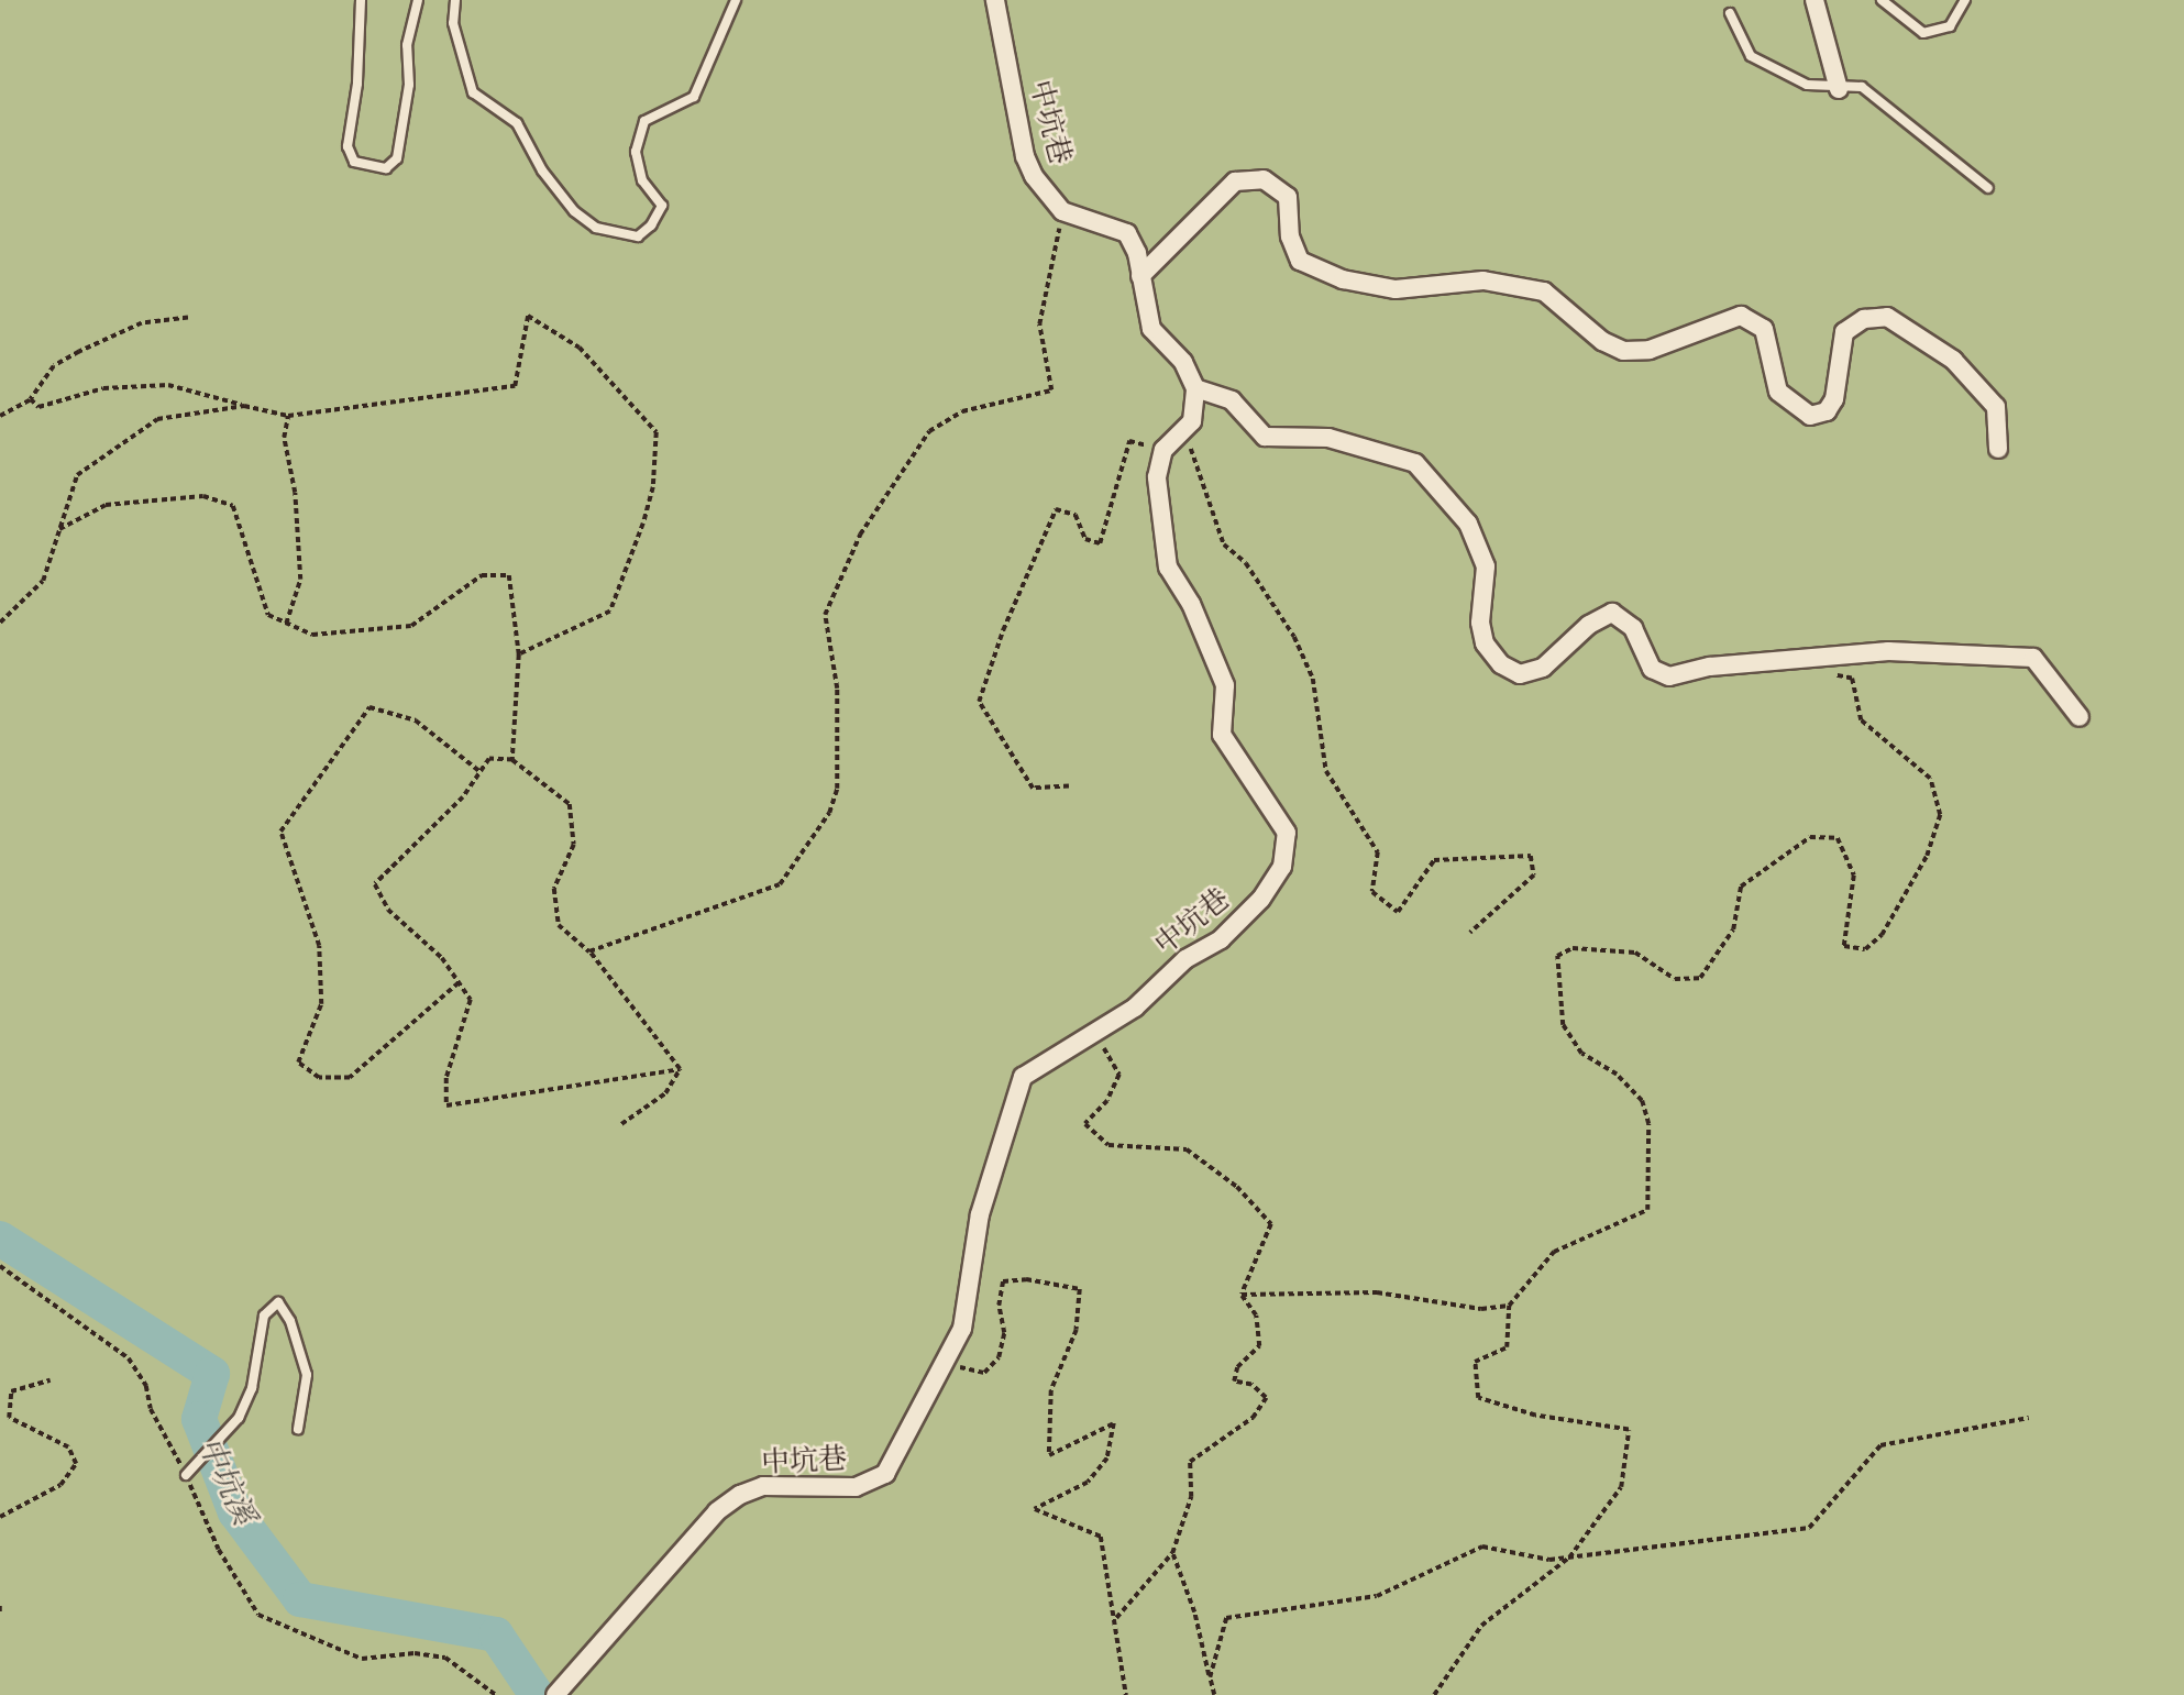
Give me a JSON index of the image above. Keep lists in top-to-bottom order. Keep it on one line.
{"streets":{"street":["中坑巷"]},"water":["中坑溪"]}
